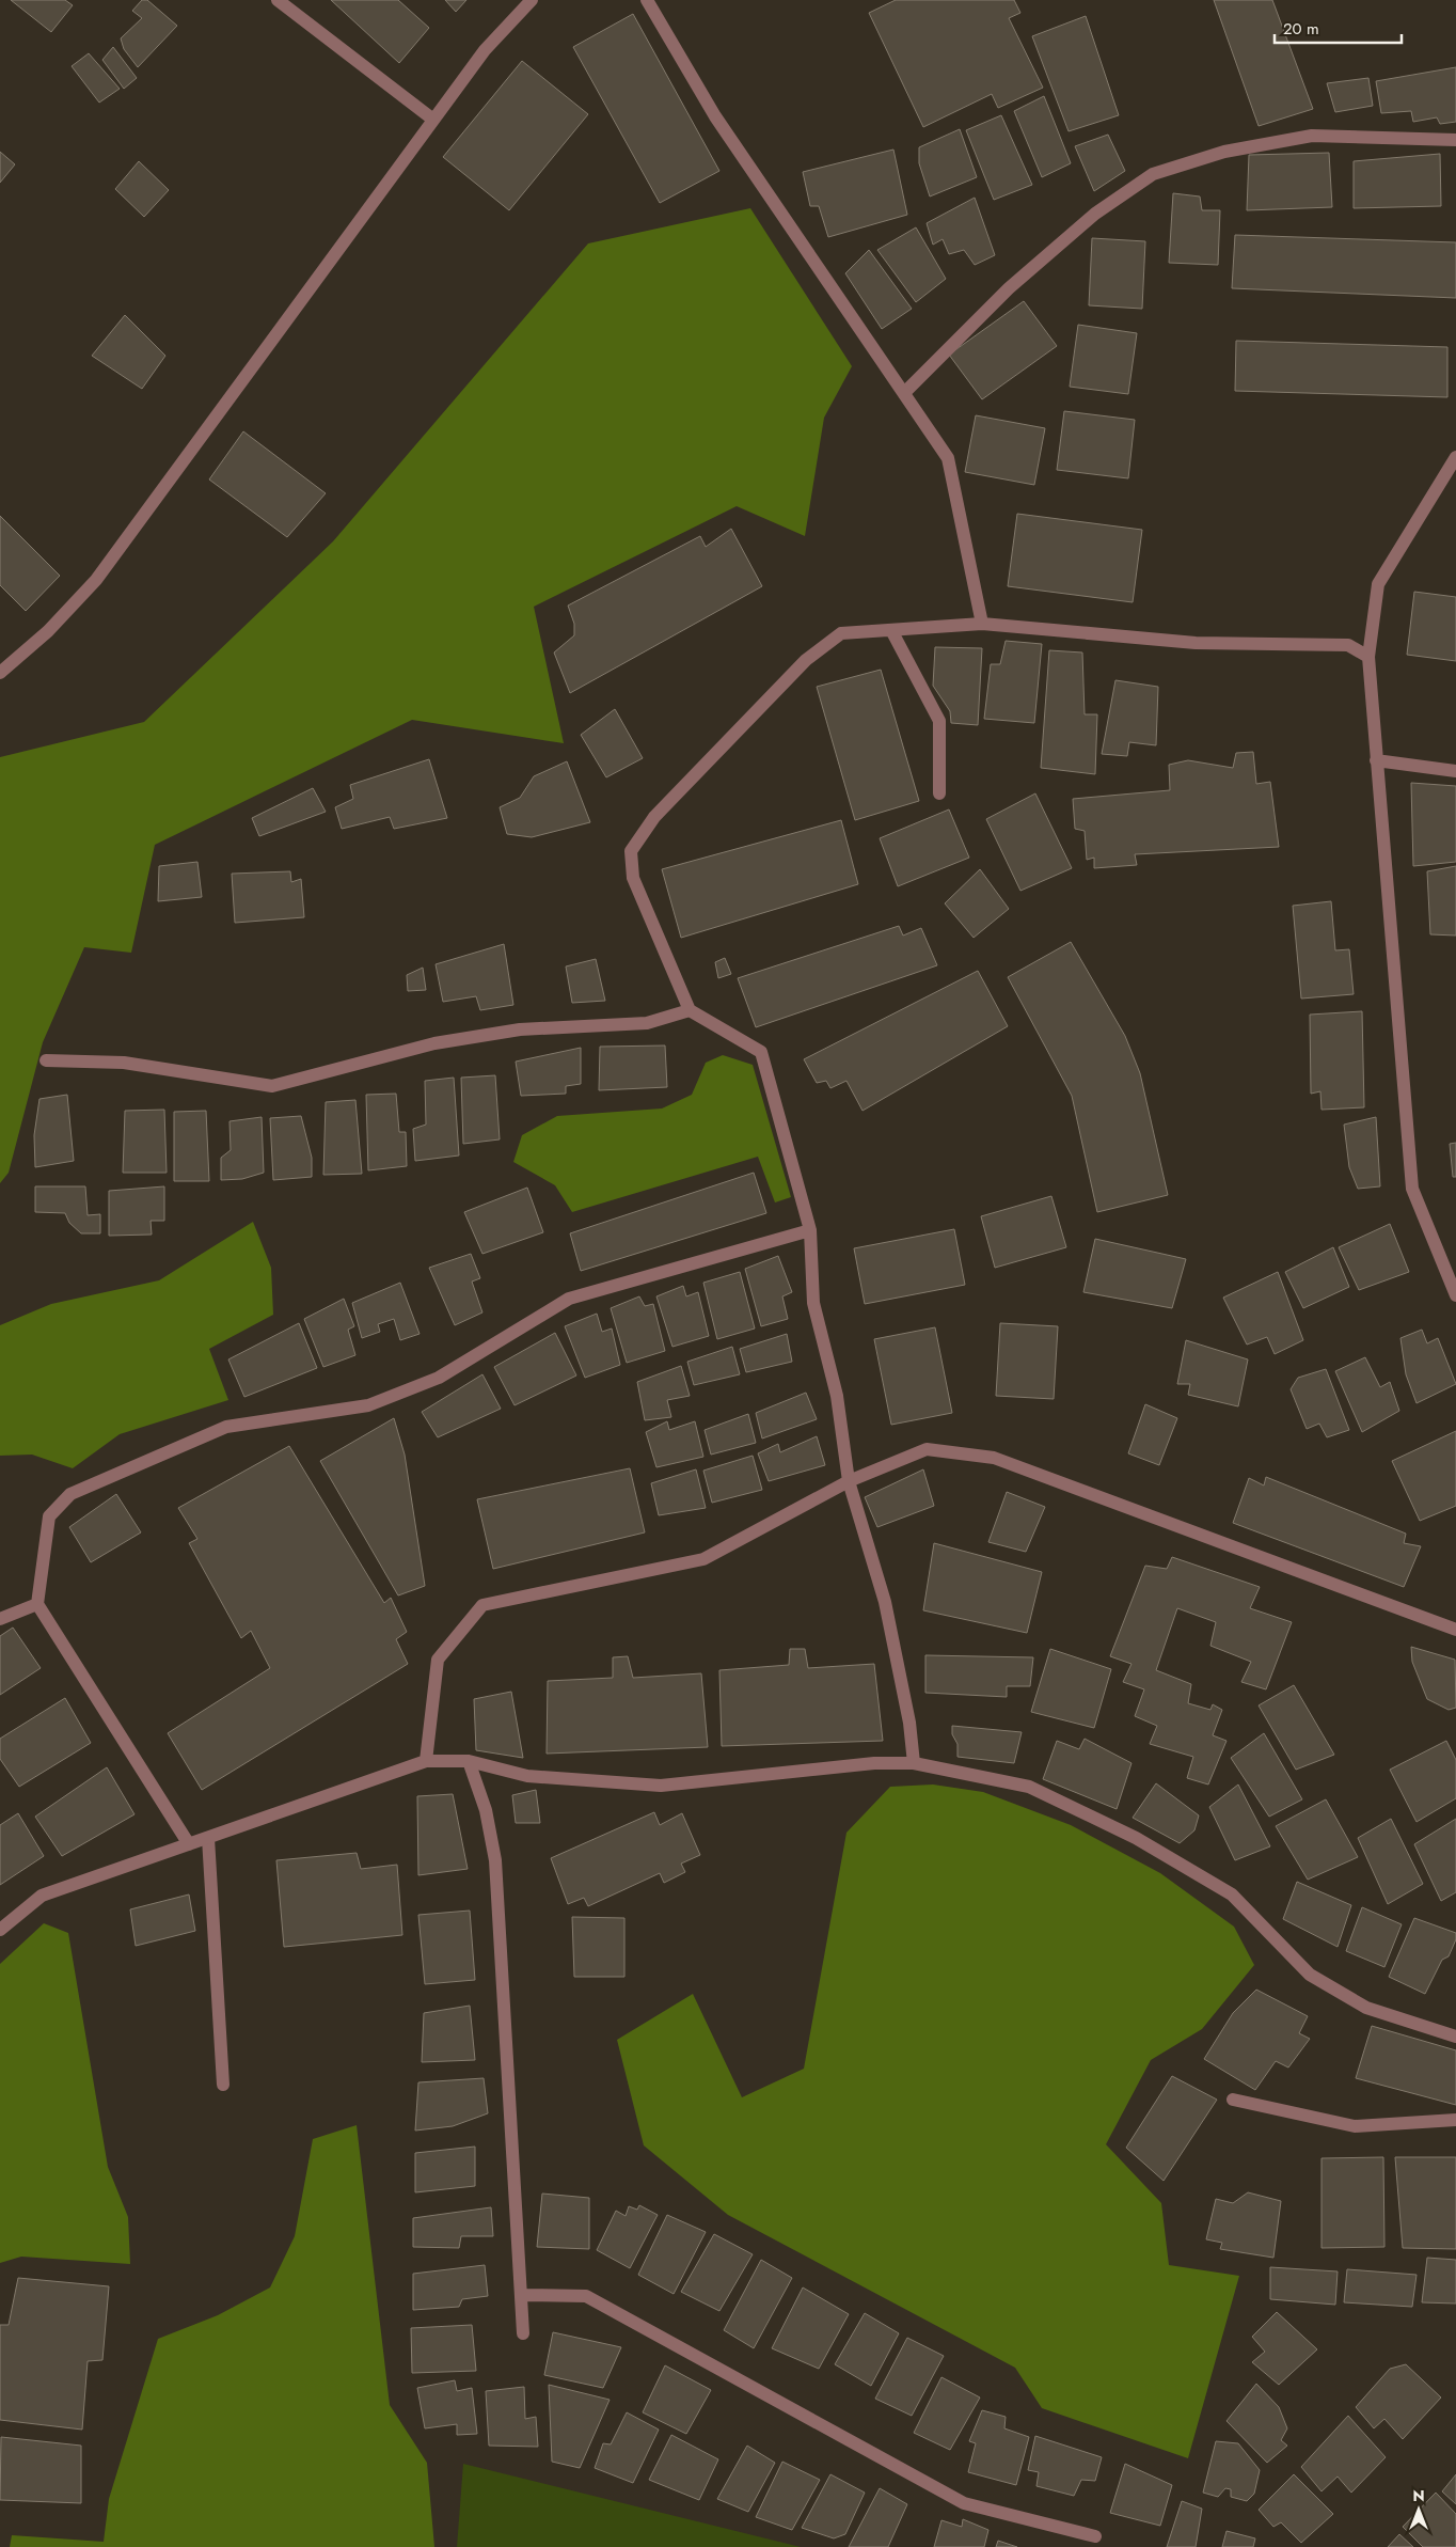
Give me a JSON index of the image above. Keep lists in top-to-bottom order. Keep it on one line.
{"scale_bar":"20 m","north":"top"}
